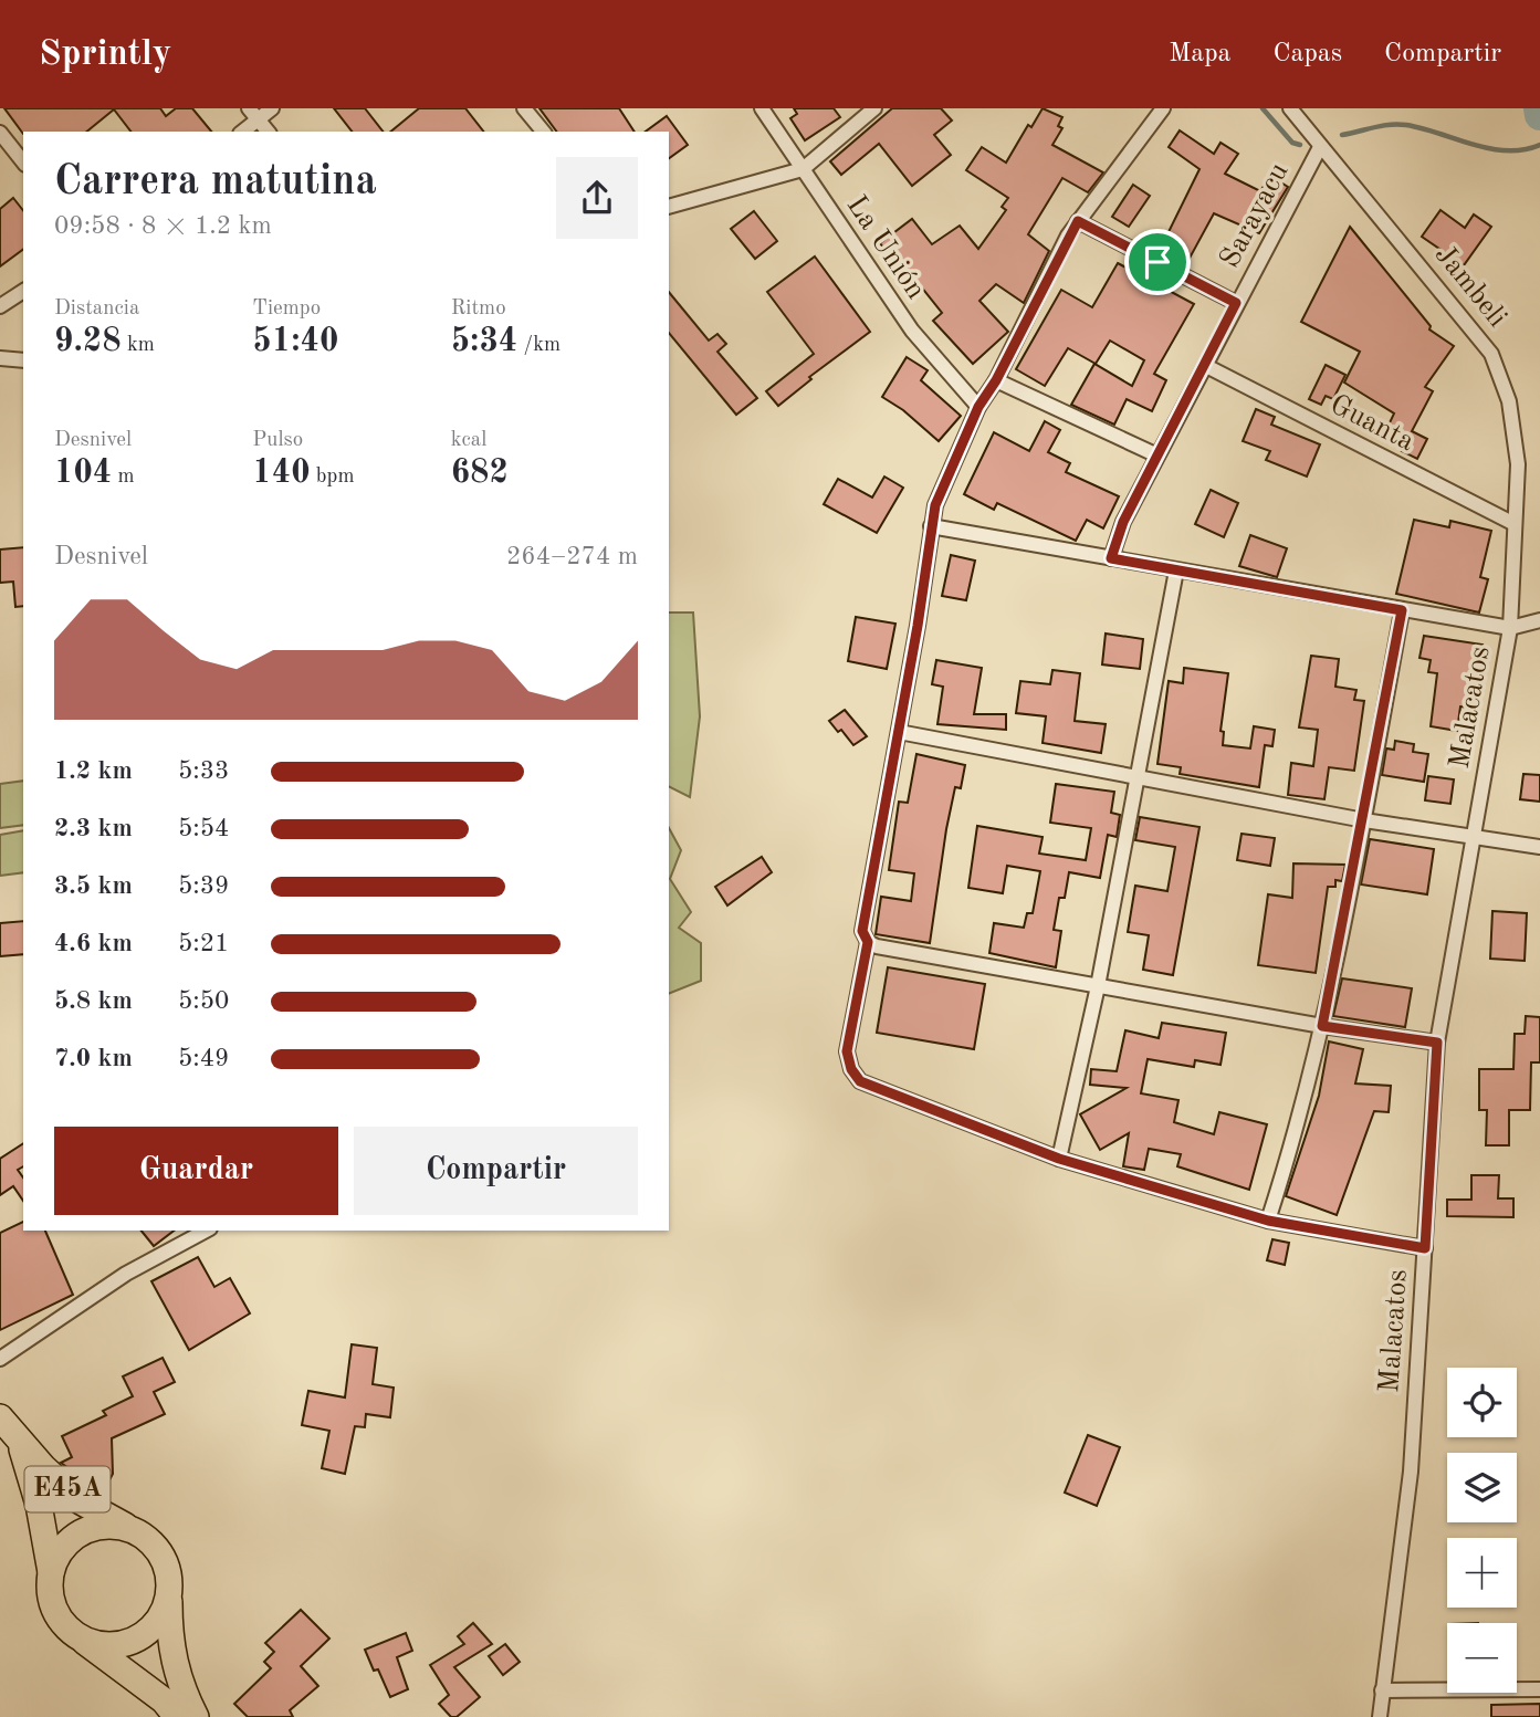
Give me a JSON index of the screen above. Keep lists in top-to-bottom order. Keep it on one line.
{"streets":{"highway":["E45A"],"street":["Sarayacu","La Unión","Jambeli","Guanta","Malacatos"]},"crossings":[["Sarayacu","Jambeli"],["Sarayacu","Guanta"],["Jambeli","Guanta"],["Jambeli","Malacatos"]],"page":{"header":"Sprintly","nav":["Mapa","Capas","Compartir"],"heading":["Carrera matutina","09:58 · 8 × 1.2 km"],"stats":[["Distancia","9.28 km"],["Tiempo","51:40"],["Ritmo","5:34 /km"],["Desnivel","104 m"],["Pulso","140 bpm"],["kcal","682"]],"chart":["Desnivel","264–274 m"],"list":[{"name":"1.2 km","note":"5:33"},{"name":"2.3 km","note":"5:54"},{"name":"3.5 km","note":"5:39"},{"name":"4.6 km","note":"5:21"},{"name":"5.8 km","note":"5:50"},{"name":"7.0 km","note":"5:49"}],"buttons":["Guardar","Compartir"],"map_buttons":["+","−"]}}
